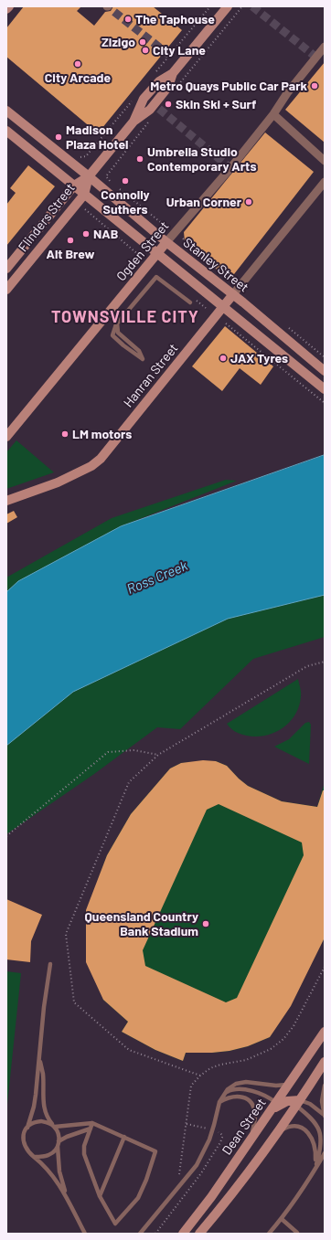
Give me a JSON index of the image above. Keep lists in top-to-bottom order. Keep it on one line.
{"streets":{"main road":["Flinders Street","Ogden Street","Stanley Street","Hanran Street","Dean Street"]},"crossings":[["Flinders Street","Stanley Street"],["Ogden Street","Stanley Street"],["Stanley Street","Hanran Street"]],"districts":["TOWNSVILLE CITY"],"water":["Ross Creek"],"places":["The Taphouse","Zizigo","City Lane","City Arcade","Metro Quays Public Car Park","Skin Ski + Surf","Madison Plaza Hotel","Umbrella Studio Contemporary Arts","Connolly Suthers","Urban Corner","NAB","Alt Brew","JAX Tyres","LM motors","Queensland Country Bank Stadium"]}
